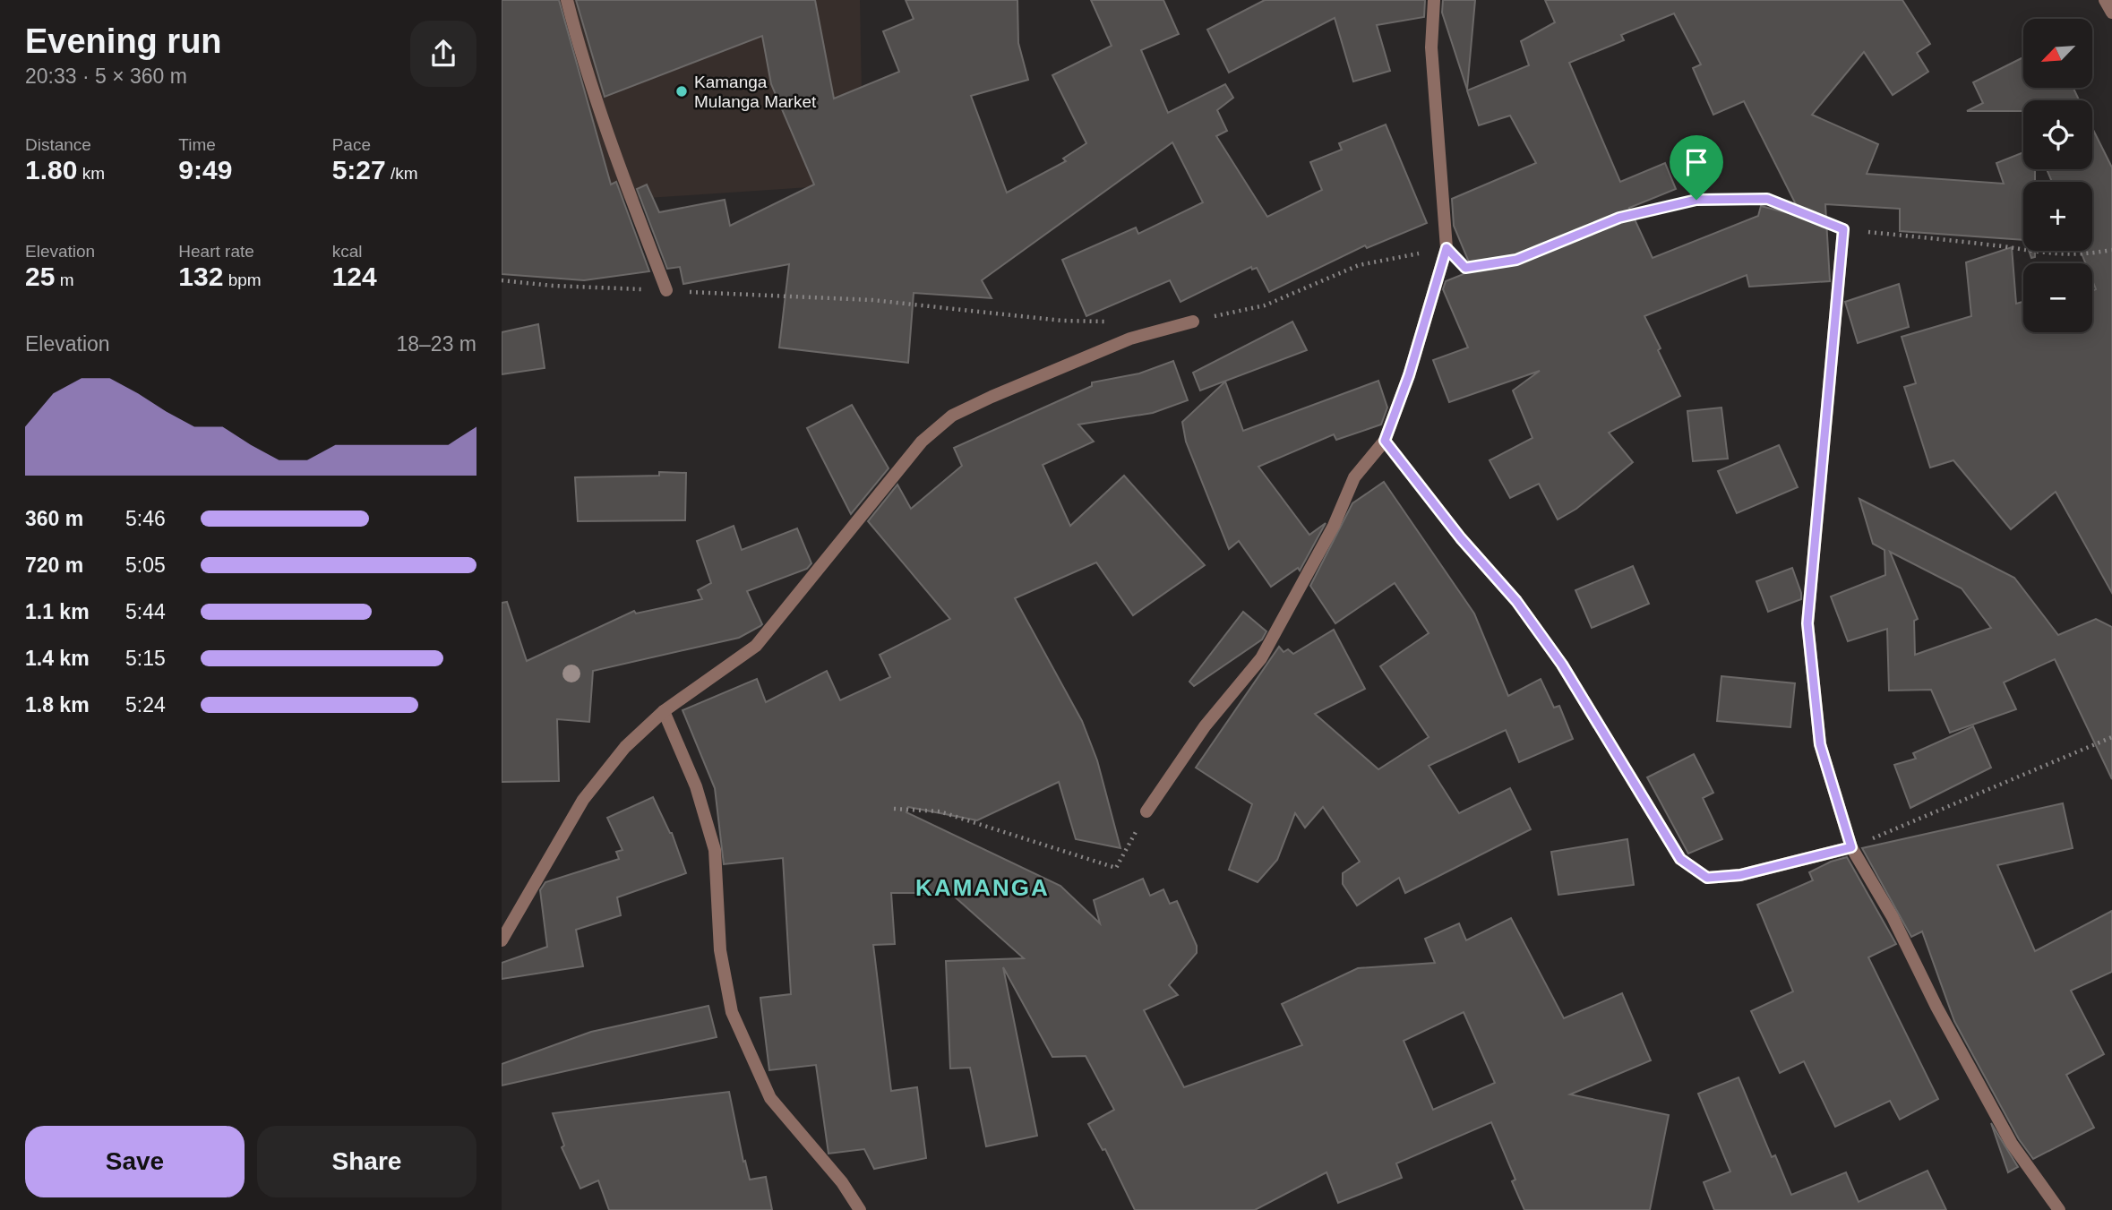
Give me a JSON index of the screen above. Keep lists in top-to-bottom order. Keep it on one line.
{"districts":["KAMANGA"],"places":["Kamanga Mulanga Market"],"north":"bottom left","page":{"heading":["Evening run","20:33 · 5 × 360 m"],"map_buttons":["+","−"],"stats":[["Distance","1.80 km"],["Time","9:49"],["Pace","5:27 /km"],["Elevation","25 m"],["Heart rate","132 bpm"],["kcal","124"]],"chart":["Elevation","18–23 m"],"list":[{"name":"360 m","note":"5:46"},{"name":"720 m","note":"5:05"},{"name":"1.1 km","note":"5:44"},{"name":"1.4 km","note":"5:15"},{"name":"1.8 km","note":"5:24"}],"buttons":["Save","Share"]}}
